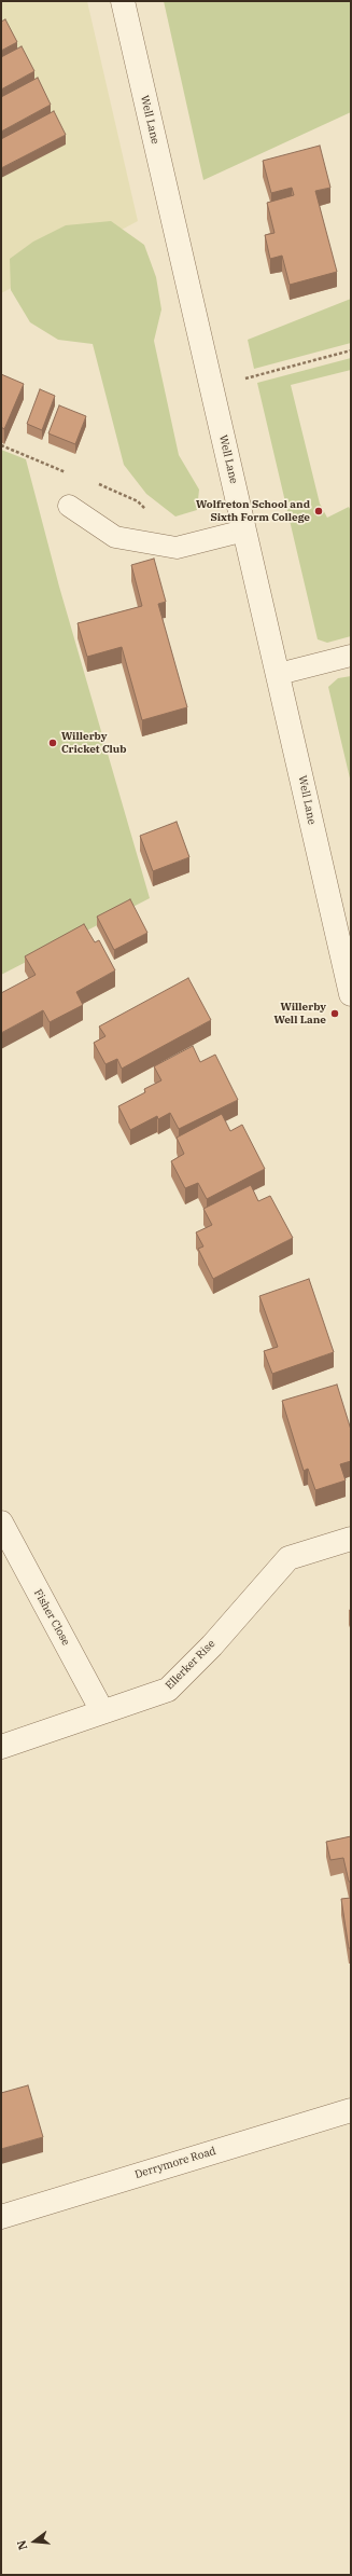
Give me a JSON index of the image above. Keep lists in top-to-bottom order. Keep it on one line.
{"streets":{"street":["Well Lane","Fisher Close","Ellerker Rise","Derrymore Road"]},"crossings":[["Fisher Close","Ellerker Rise"]],"places":["Wolfreton School and Sixth Form College","Willerby Cricket Club","Willerby Well Lane"],"north":"left"}
